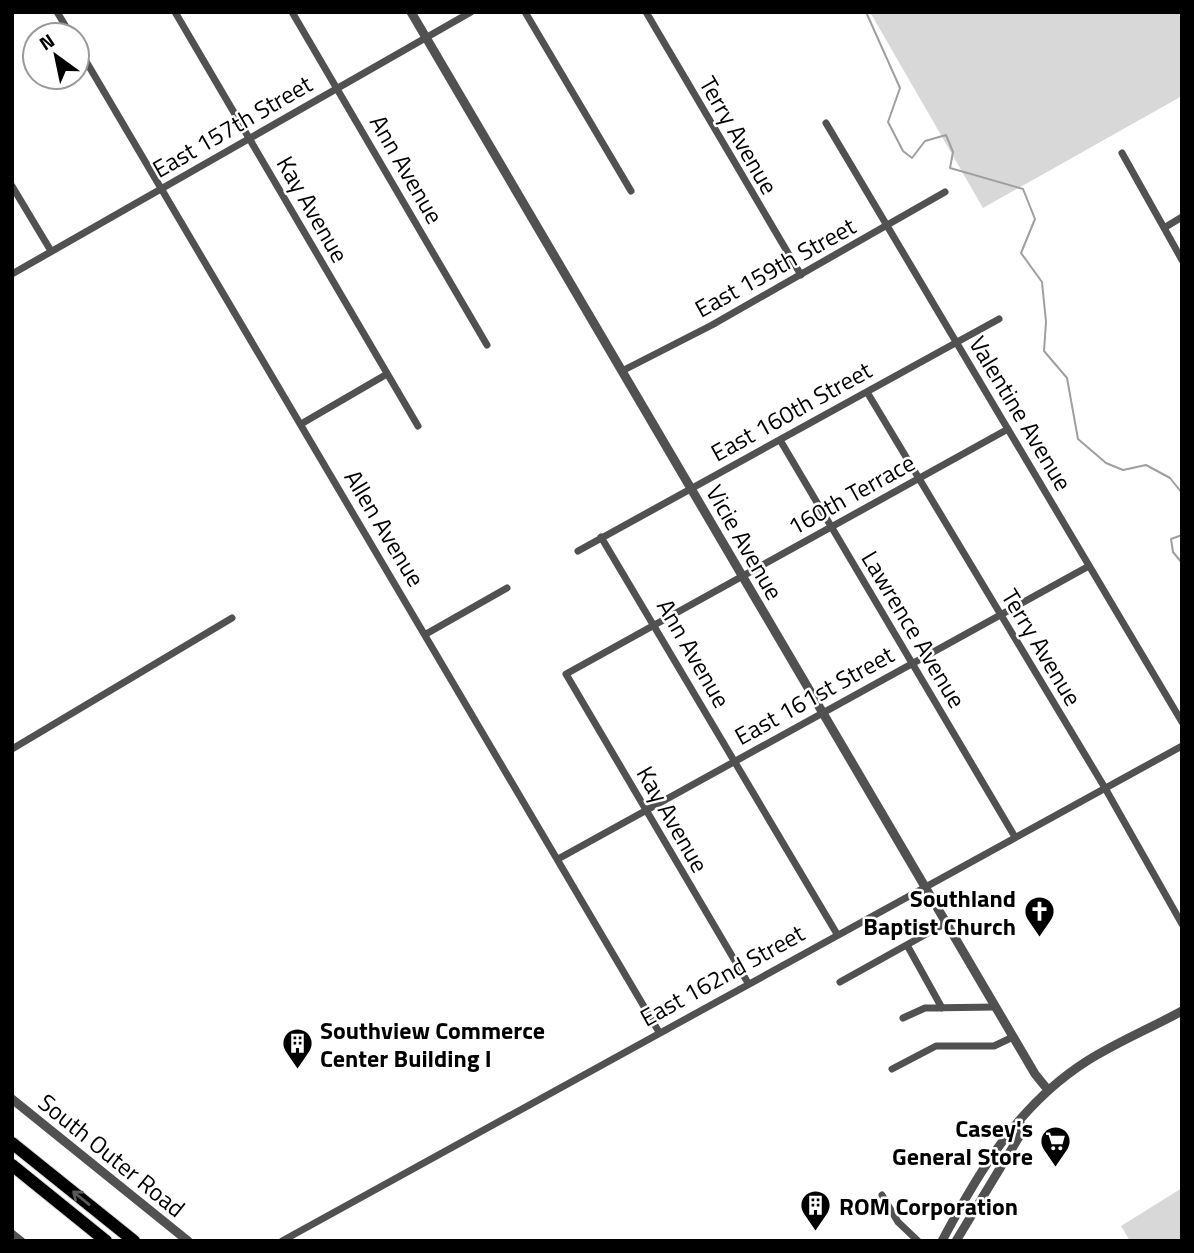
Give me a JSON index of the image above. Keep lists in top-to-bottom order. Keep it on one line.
{"streets":{"street":["East 157th Street","Terry Avenue","Ann Avenue","Kay Avenue","East 159th Street","East 160th Street","Valentine Avenue","160th Terrace","Allen Avenue","Vicie Avenue","Lawrence Avenue","East 161st Street","East 162nd Street","South Outer Road"]},"crossings":[["East 157th Street","Ann Avenue"],["East 157th Street","Kay Avenue"],["East 157th Street","Allen Avenue"],["East 157th Street","Vicie Avenue"],["Terry Avenue","East 159th Street"],["Terry Avenue","East 160th Street"],["Terry Avenue","160th Terrace"],["Terry Avenue","East 161st Street"],["Terry Avenue","East 162nd Street"],["Ann Avenue","East 160th Street"],["Ann Avenue","160th Terrace"],["Ann Avenue","East 161st Street"],["Ann Avenue","East 162nd Street"],["Kay Avenue","160th Terrace"],["Kay Avenue","East 161st Street"],["Kay Avenue","East 162nd Street"],["East 159th Street","Valentine Avenue"],["East 159th Street","Vicie Avenue"],["East 160th Street","Valentine Avenue"],["East 160th Street","Vicie Avenue"],["East 160th Street","Lawrence Avenue"],["Valentine Avenue","160th Terrace"],["Valentine Avenue","East 161st Street"],["160th Terrace","Vicie Avenue"],["160th Terrace","Lawrence Avenue"],["Allen Avenue","East 161st Street"],["Allen Avenue","East 162nd Street"],["Vicie Avenue","East 161st Street"],["Vicie Avenue","East 162nd Street"],["Lawrence Avenue","East 161st Street"],["Lawrence Avenue","East 162nd Street"]],"places":{"church":["Southland Baptist Church"],"building":["Southview Commerce Center Building I","ROM Corporation"],"supermarket":["Casey's General Store"]},"north":"top left"}
